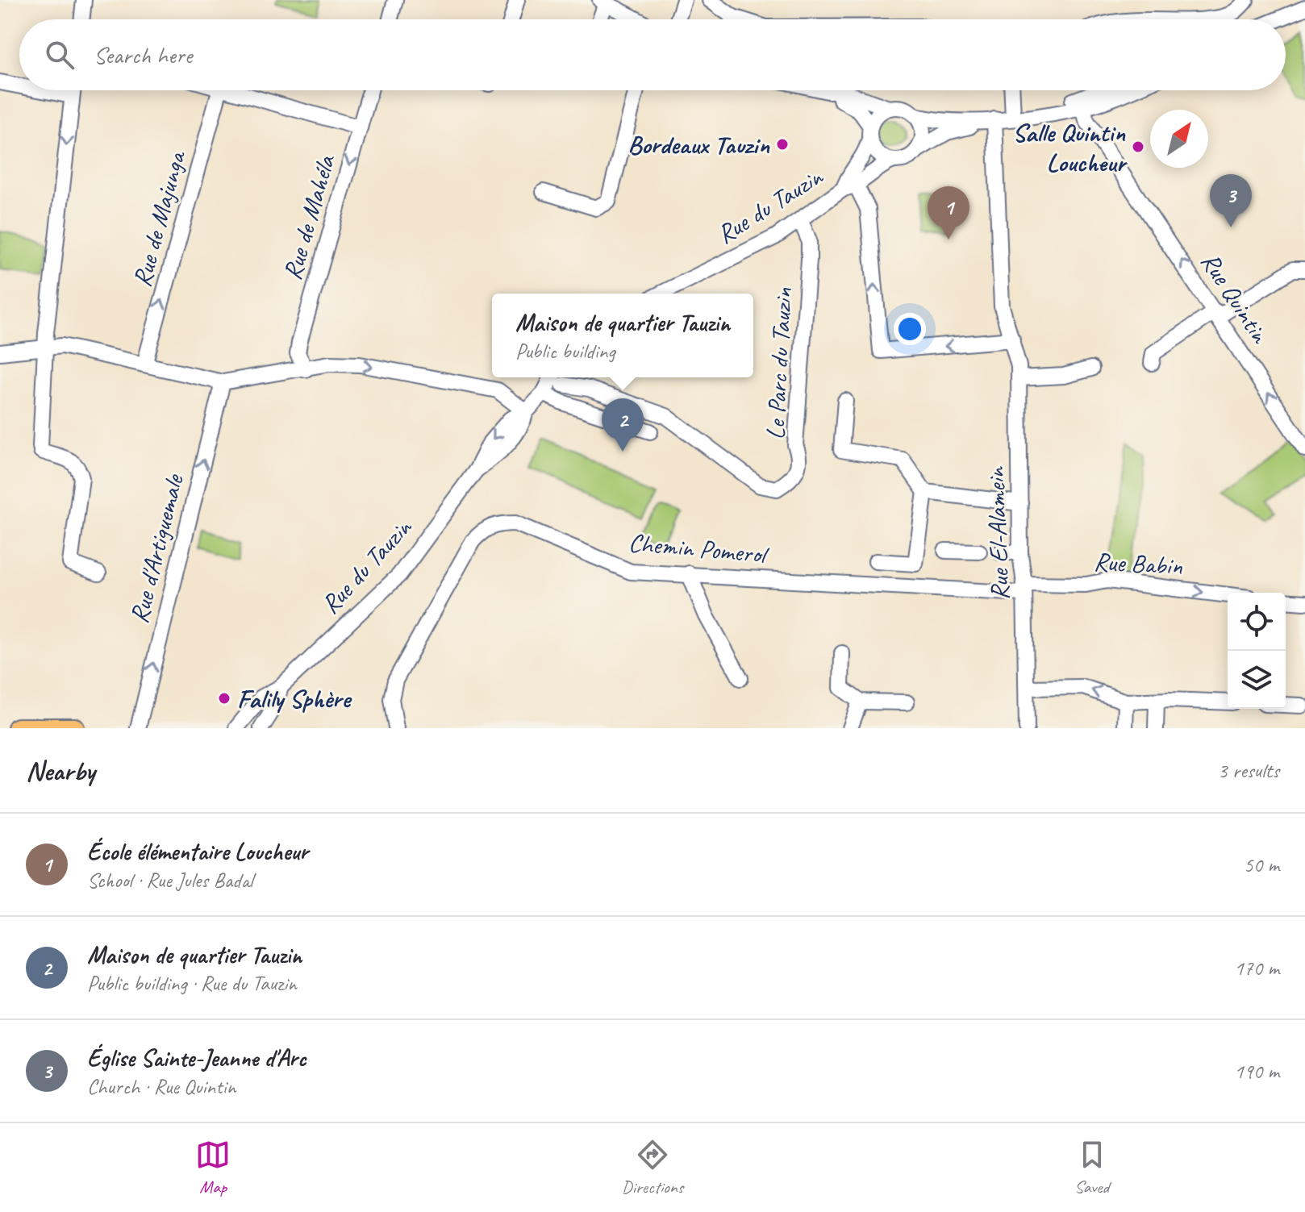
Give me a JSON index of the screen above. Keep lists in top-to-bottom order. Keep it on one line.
{"streets":{"street":["Rue du Tauzin","Rue de Mahéla","Rue de Majunga","Rue Quintin","Le Parc du Tauzin","Rue El-Alamein","Chemin Pomerol","Rue d'Artiguemale","Rue Babin"]},"crossings":[["Rue du Tauzin","Le Parc du Tauzin"],["Rue El-Alamein","Chemin Pomerol"],["Rue El-Alamein","Rue Babin"],["Chemin Pomerol","Rue Babin"]],"one_way":["Rue de Mahéla","Rue Quintin","Rue d'Artiguemale"],"places":["Bordeaux Tauzin","Salle Quintin Loucheur","Falily Sphère"],"north":"top right","page":{"search":"Search here","pins":["3","1","2"],"popup":["Maison de quartier Tauzin","Public building"],"heading":["Nearby","3 results"],"list":[{"mark":"1","name":"École élémentaire Loucheur","note":"School · Rue Jules Badal","value":"50 m"},{"mark":"2","name":"Maison de quartier Tauzin","note":"Public building · Rue du Tauzin","value":"170 m"},{"mark":"3","name":"Église Sainte-Jeanne d'Arc","note":"Church · Rue Quintin","value":"190 m"}],"nav":["Map","Directions","Saved"]}}
